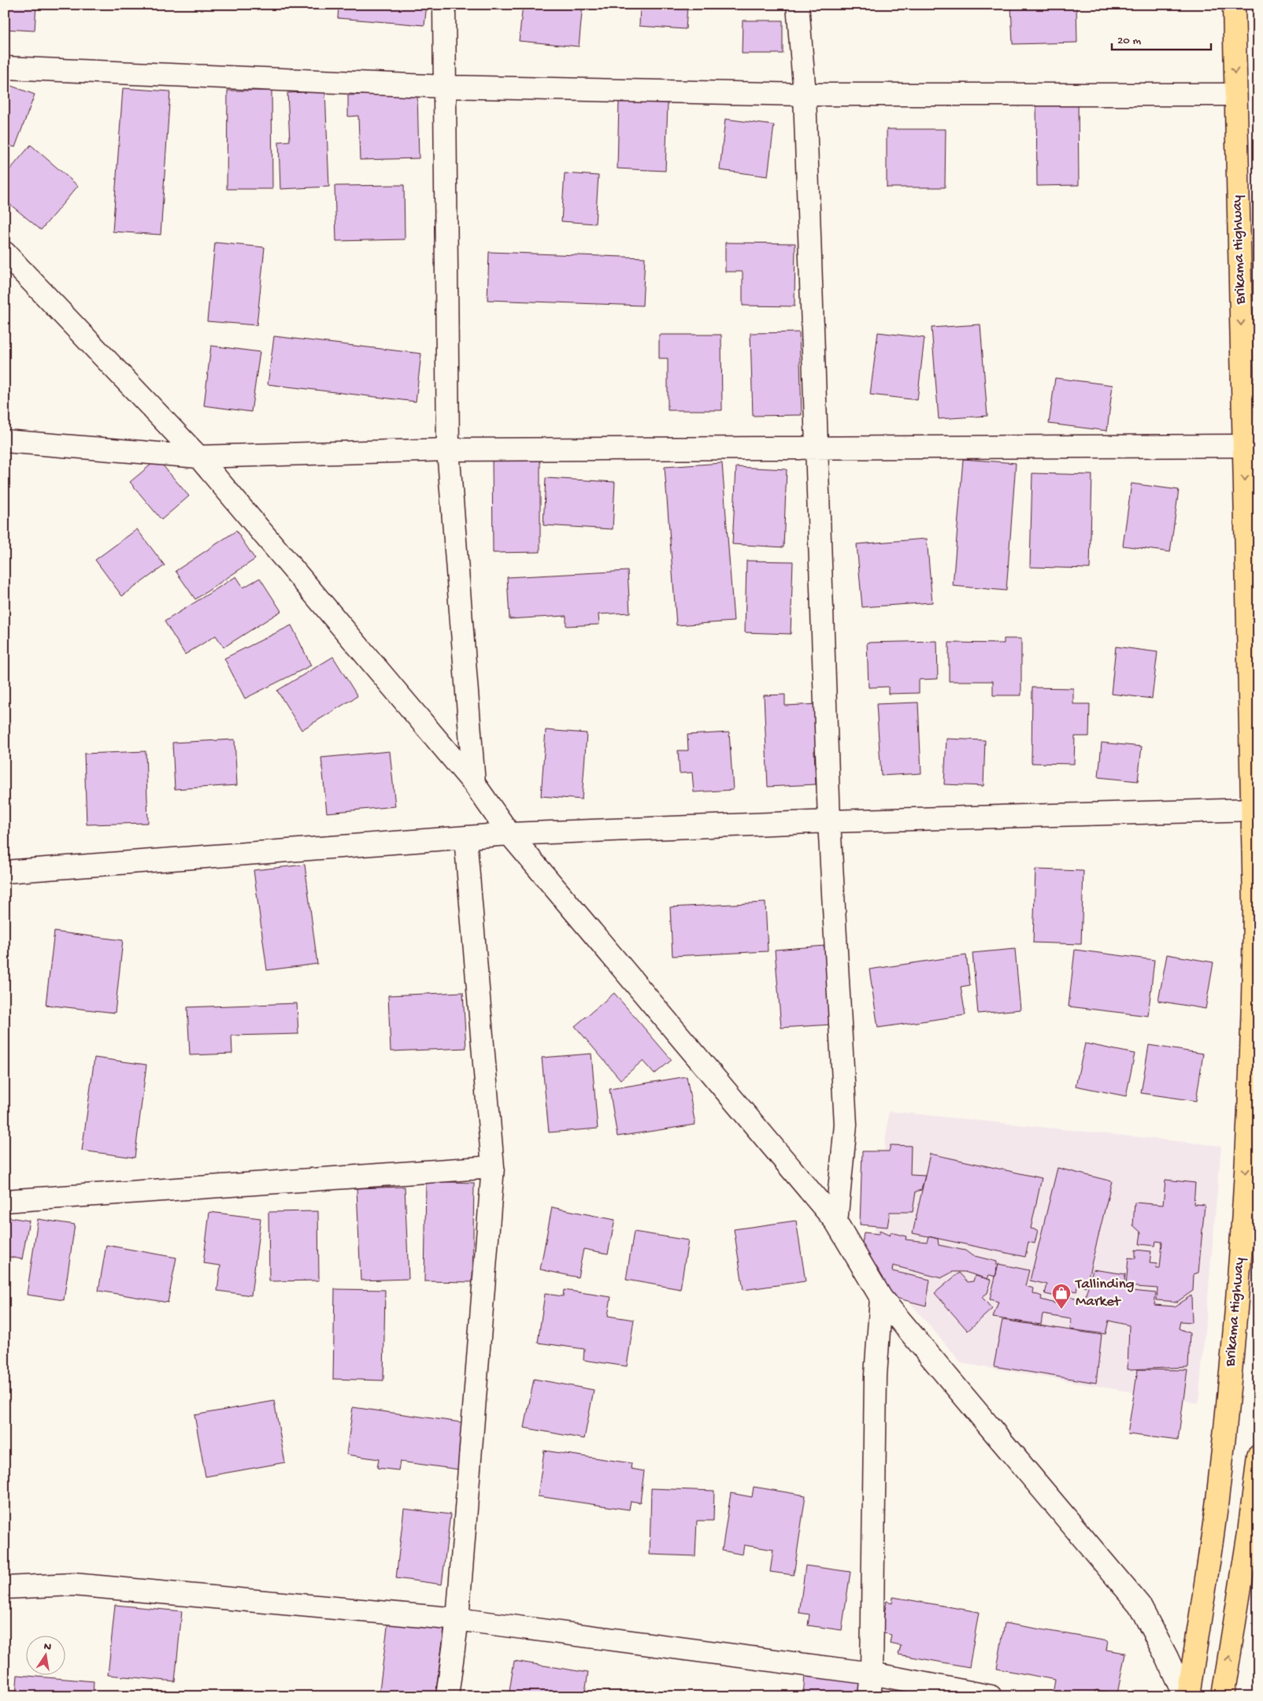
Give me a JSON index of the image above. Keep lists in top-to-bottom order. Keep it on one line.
{"streets":{"highway":["Brikama Highway"]},"one_way":["Brikama Highway"],"places":{"shop":["Tallinding Market"]},"scale_bar":"20 m","north":"top"}
